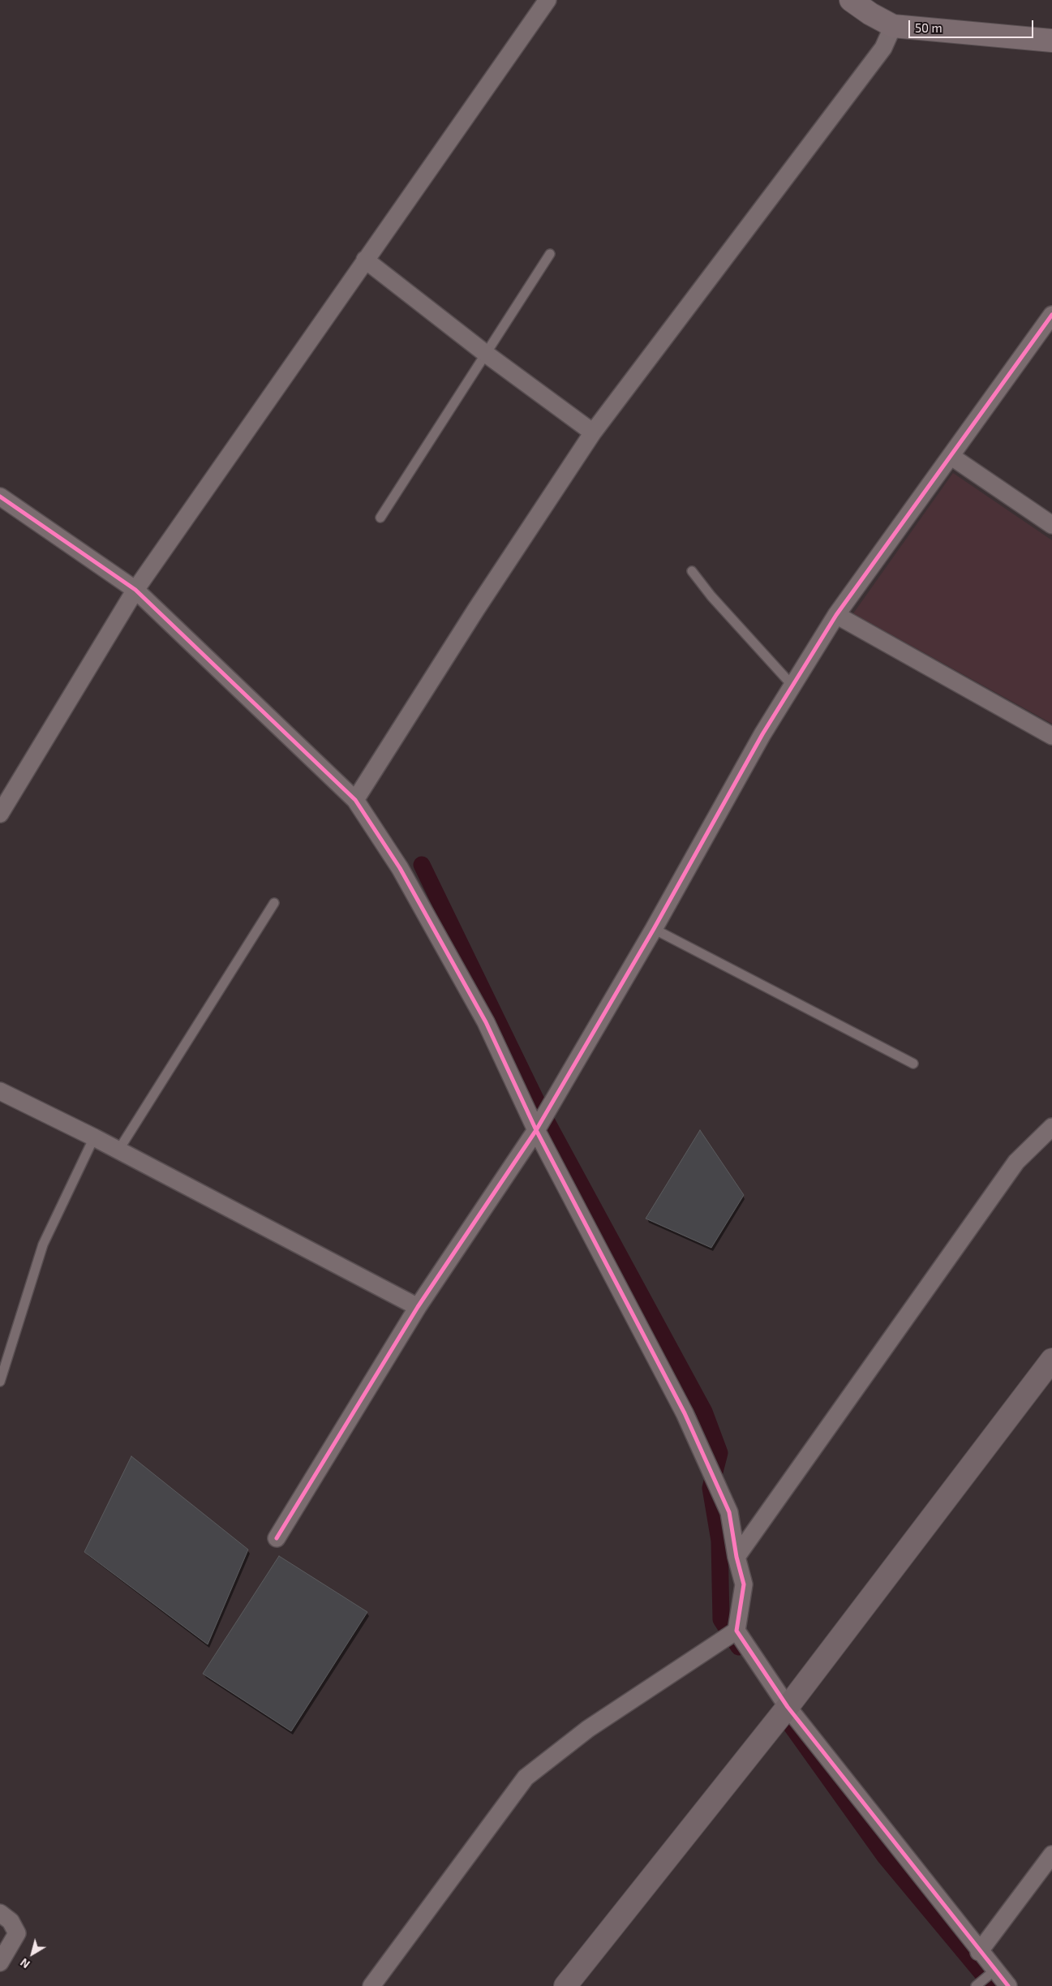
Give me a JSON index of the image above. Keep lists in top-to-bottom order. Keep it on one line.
{"scale_bar":"50 m","north":"bottom left"}
